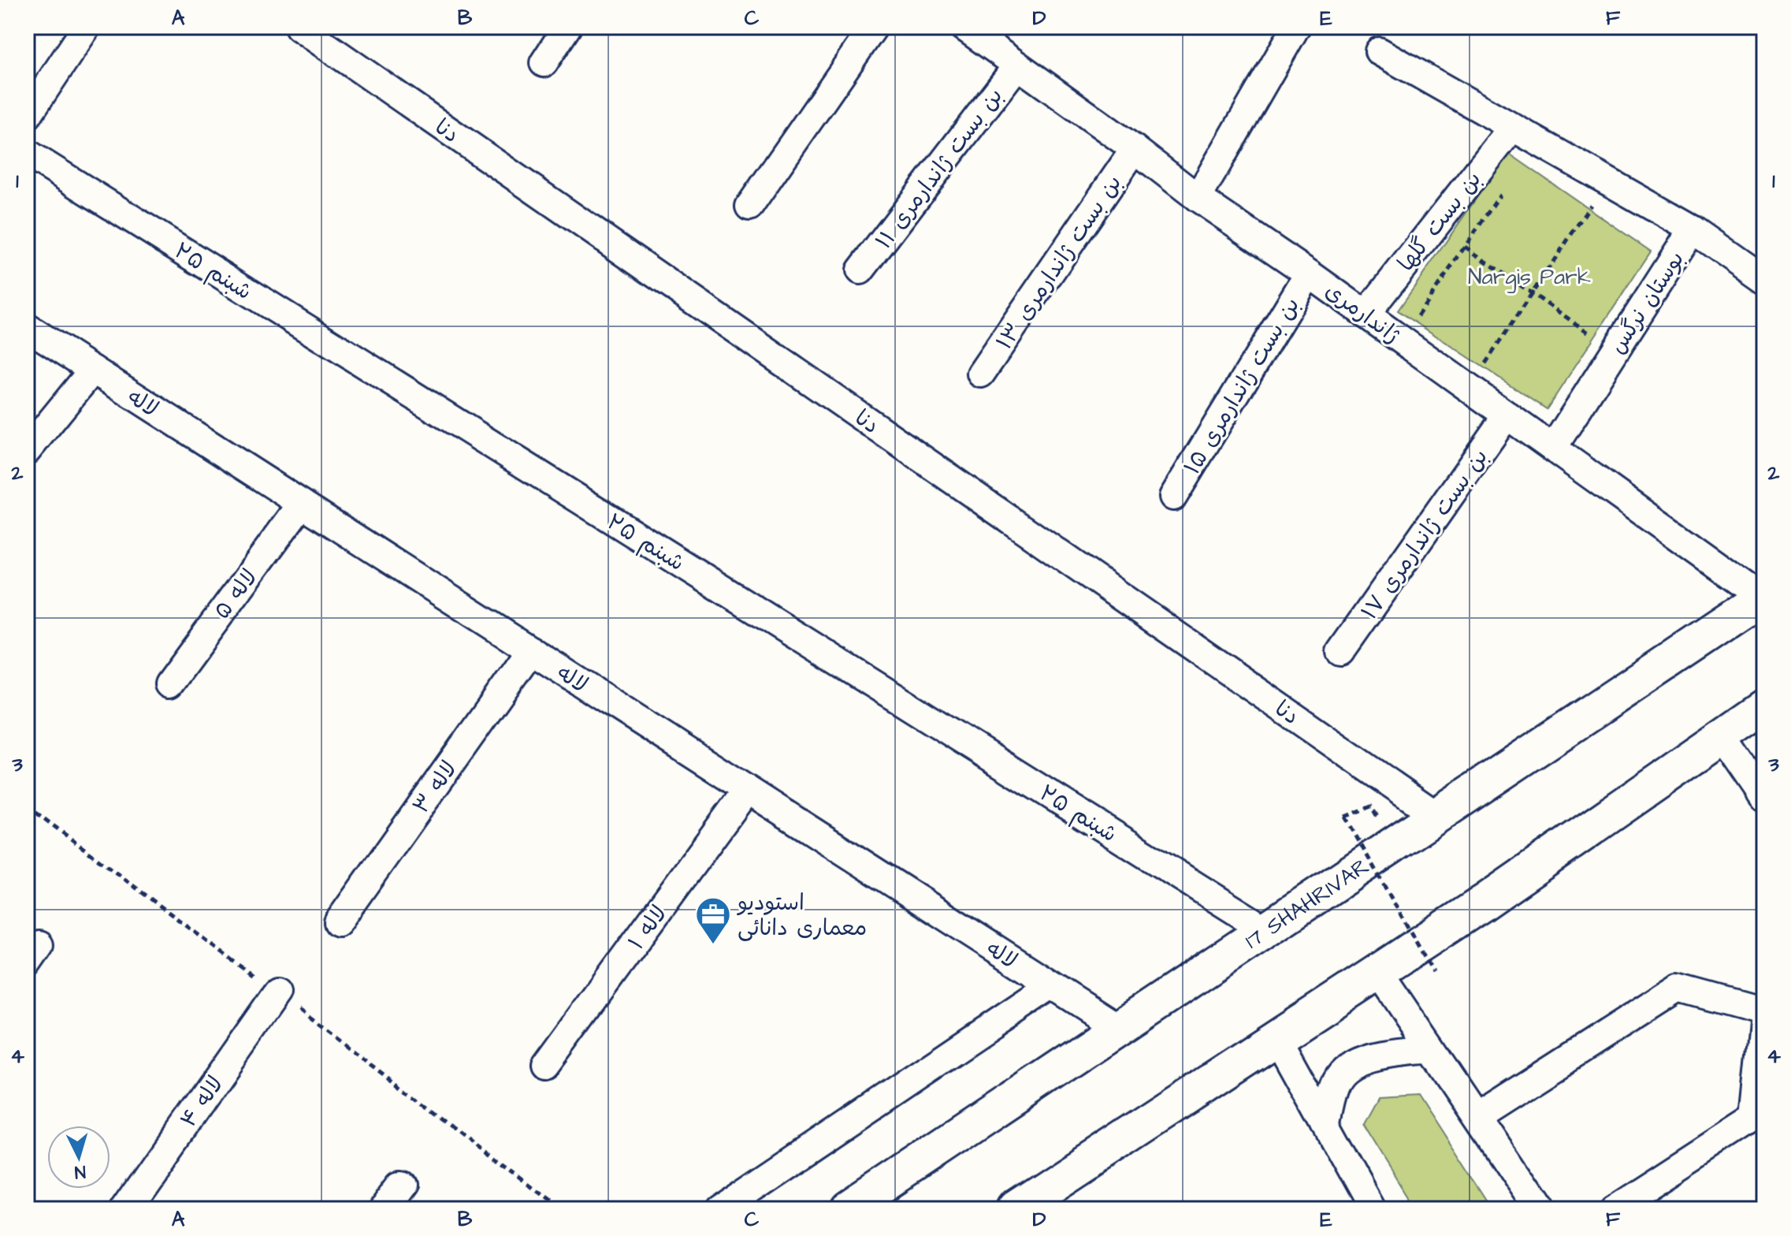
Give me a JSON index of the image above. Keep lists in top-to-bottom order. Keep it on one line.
{"streets":{"main road":["17 SHAHRIVAR"],"street":["دنا","بن بست ژاندارمری ۱۱","بن بست گلها","بن بست ژاندارمری ۱۳","شبنم ۲۵","بوستان نرگس","ژاندارمری","بن بست ژاندارمری ۱۵","لاله","بن بست ژاندارمری ۱۷","لاله ۵","لاله ۳","لاله ۱","لاله ۴"]},"crossings":[["دنا","17 SHAHRIVAR"],["بن بست ژاندارمری ۱۱","ژاندارمری"],["بن بست گلها","ژاندارمری"],["بن بست ژاندارمری ۱۳","ژاندارمری"],["شبنم ۲۵","17 SHAHRIVAR"],["بوستان نرگس","ژاندارمری"],["ژاندارمری","بن بست ژاندارمری ۱۵"],["ژاندارمری","بن بست ژاندارمری ۱۷"],["ژاندارمری","17 SHAHRIVAR"],["لاله","لاله ۵"],["لاله","لاله ۳"],["لاله","17 SHAHRIVAR"],["لاله","لاله ۱"]],"parks":["Nargis Park"],"places":{"office":["استودیو معماری دانائی"]},"north":"bottom","grid":{"columns":["A","B","C","D","E","F"],"rows":["1","2","3","4"]}}
